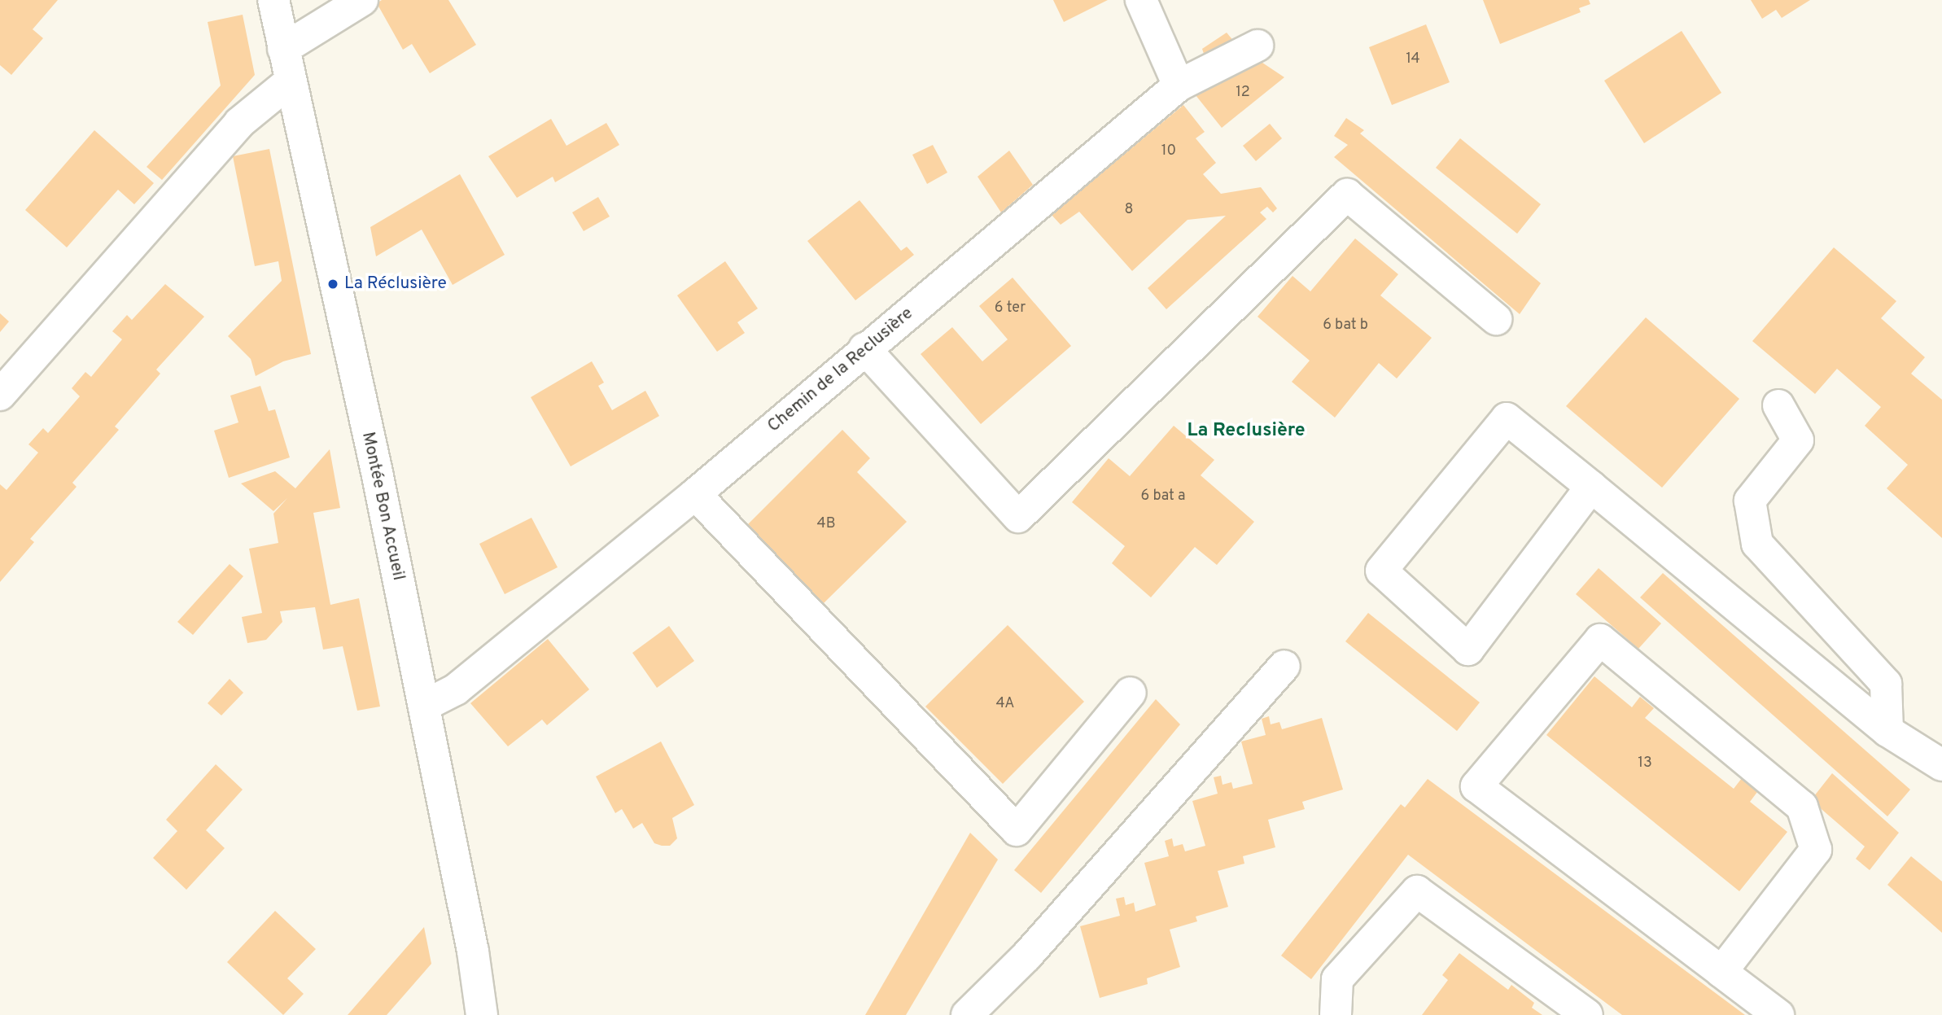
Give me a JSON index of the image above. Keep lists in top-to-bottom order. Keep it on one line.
{"streets":{"street":["Chemin de la Reclusière","Montée Bon Accueil"]},"crossings":[["Chemin de la Reclusière","Montée Bon Accueil"]],"districts":["La Reclusière"],"places":["La Réclusière"],"house_numbers":["14","12","10","8","6 ter","6 bat b","6 bat a","4B","4A","13"]}
